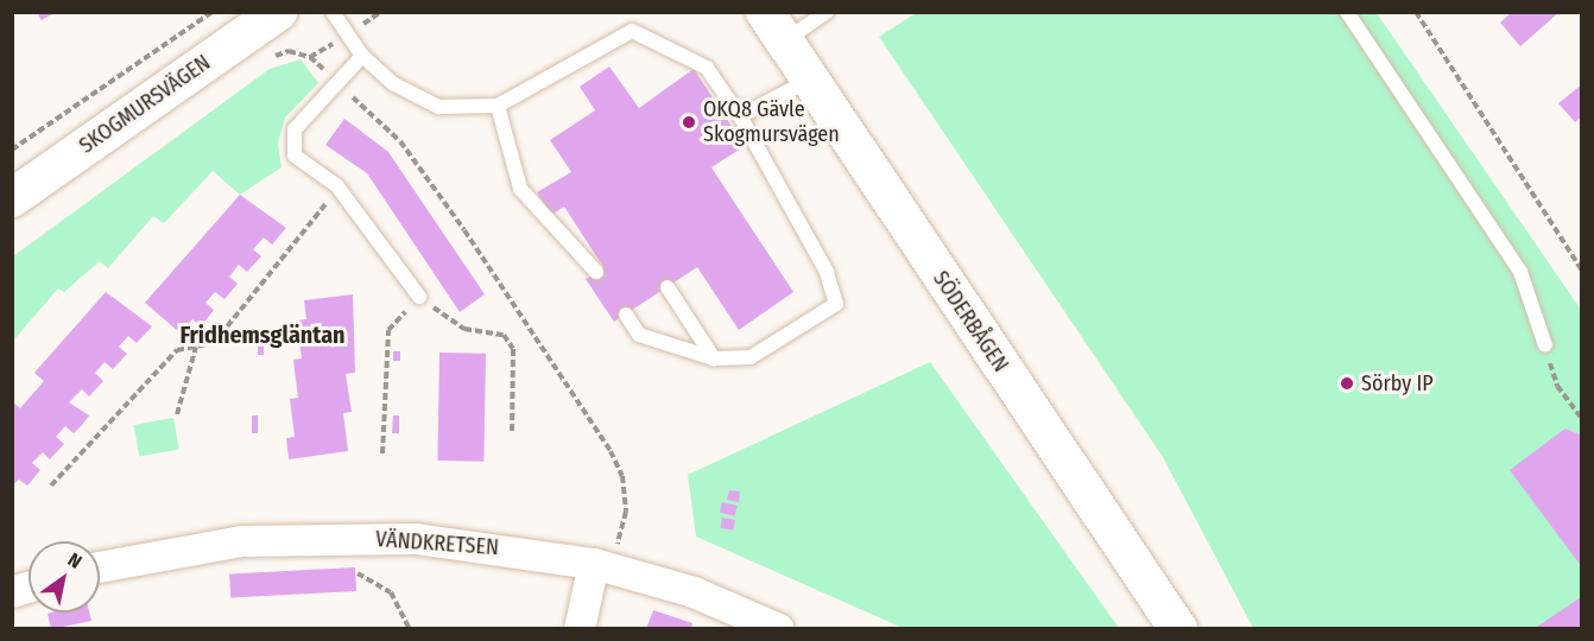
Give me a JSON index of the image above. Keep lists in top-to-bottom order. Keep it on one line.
{"streets":{"street":["SKOGMURSVÄGEN","SÖDERBÅGEN","VÄNDKRETSEN"]},"districts":["Fridhemsgläntan"],"places":["OKQ8 Gävle Skogmursvägen","Sörby IP"],"north":"top right"}
